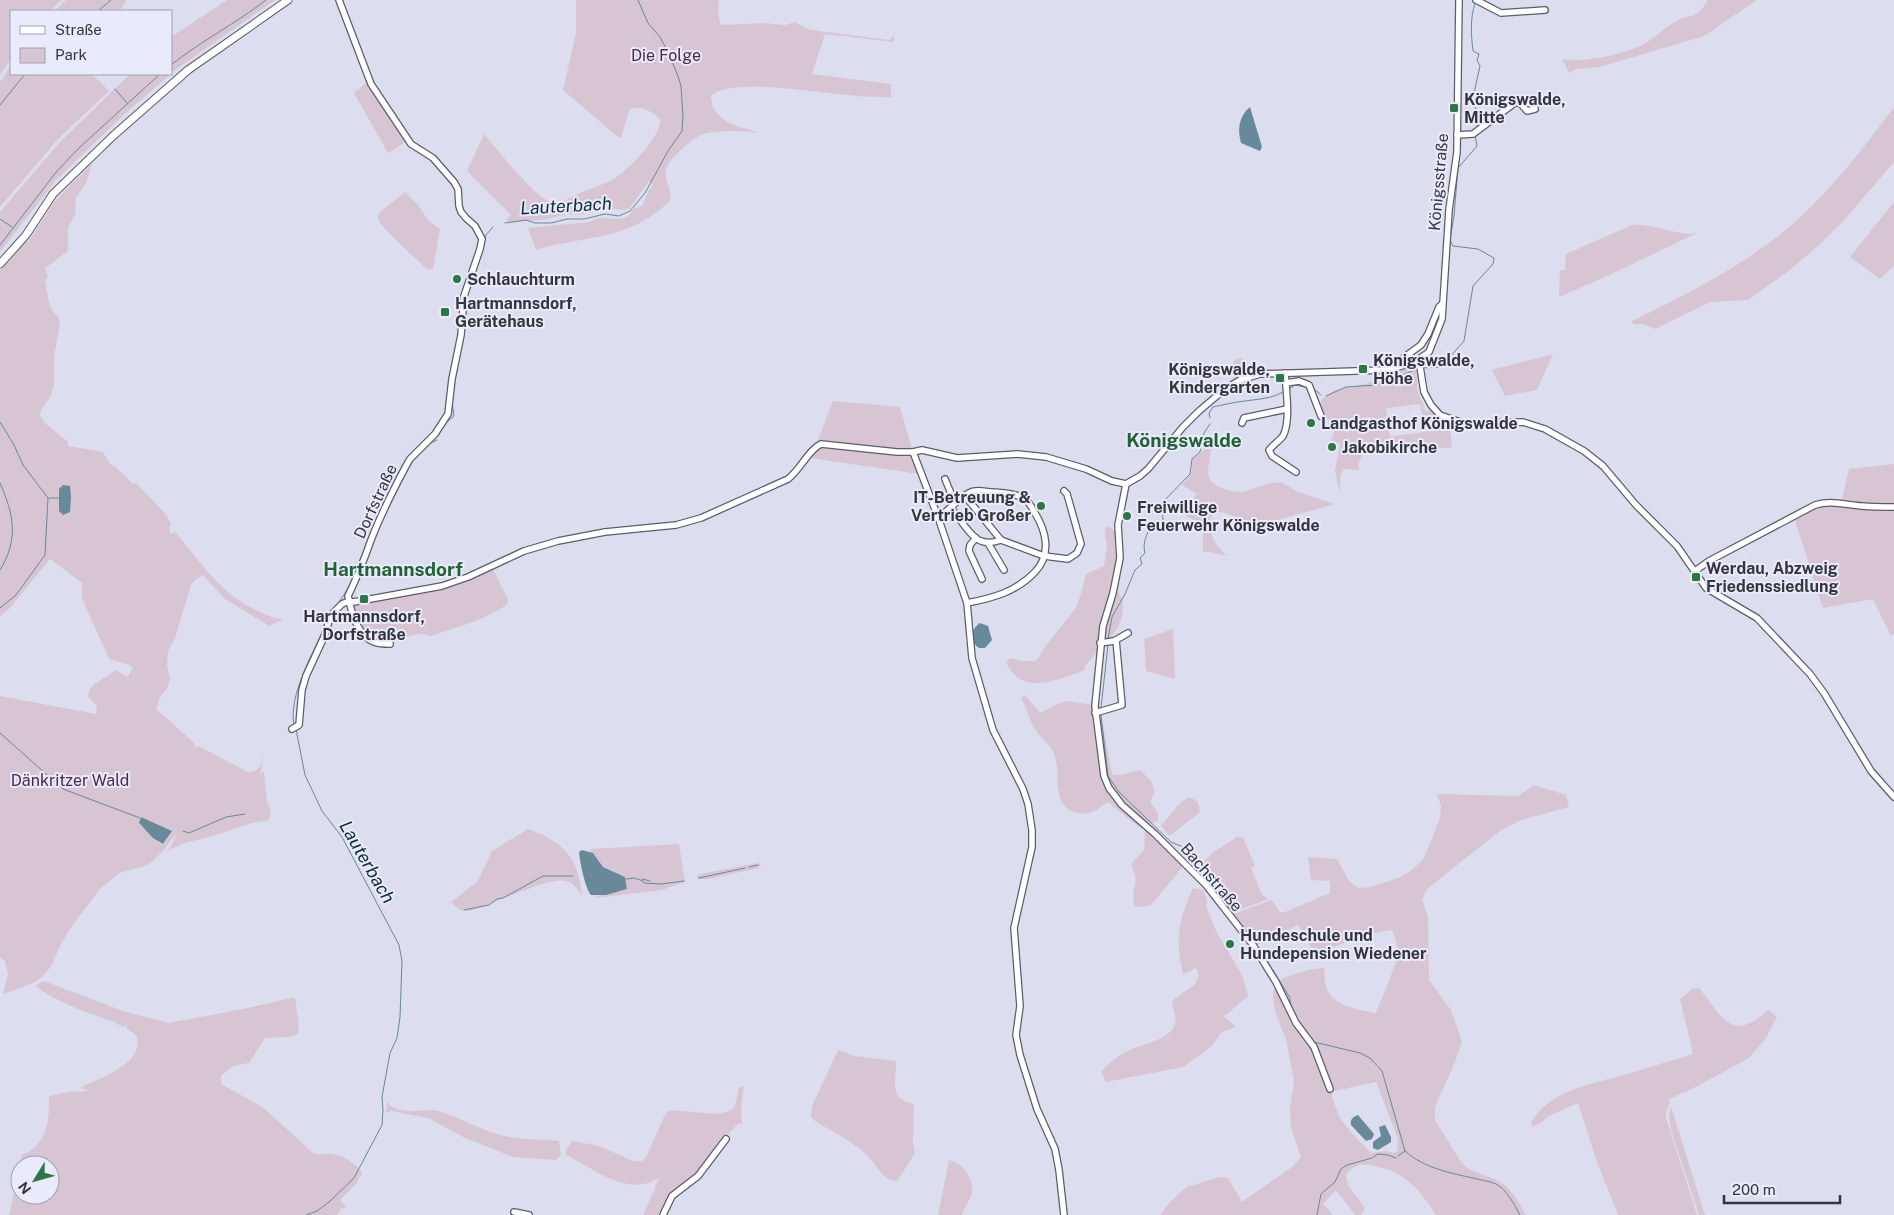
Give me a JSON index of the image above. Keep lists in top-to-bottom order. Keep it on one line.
{"streets":{"street":["Königsstraße","Dorfstraße","Bachstraße"]},"districts":["Königswalde","Hartmannsdorf"],"water":["Lauterbach"],"parks":["Die Folge","Dänkritzer Wald"],"places":{"transit":["Königswalde, Mitte","Hartmannsdorf, Gerätehaus","Königswalde, Höhe","Königswalde, Kindergarten","Werdau, Abzweig Friedenssiedlung","Hartmannsdorf, Dorfstraße"],"other":["Schlauchturm","Landgasthof Königswalde","Jakobikirche","IT-Betreuung & Vertrieb Großer","Freiwillige Feuerwehr Königswalde","Hundeschule und Hundepension Wiedener"]},"legend":["Straße","Park"],"scale_bar":"200 m","north":"bottom left"}
